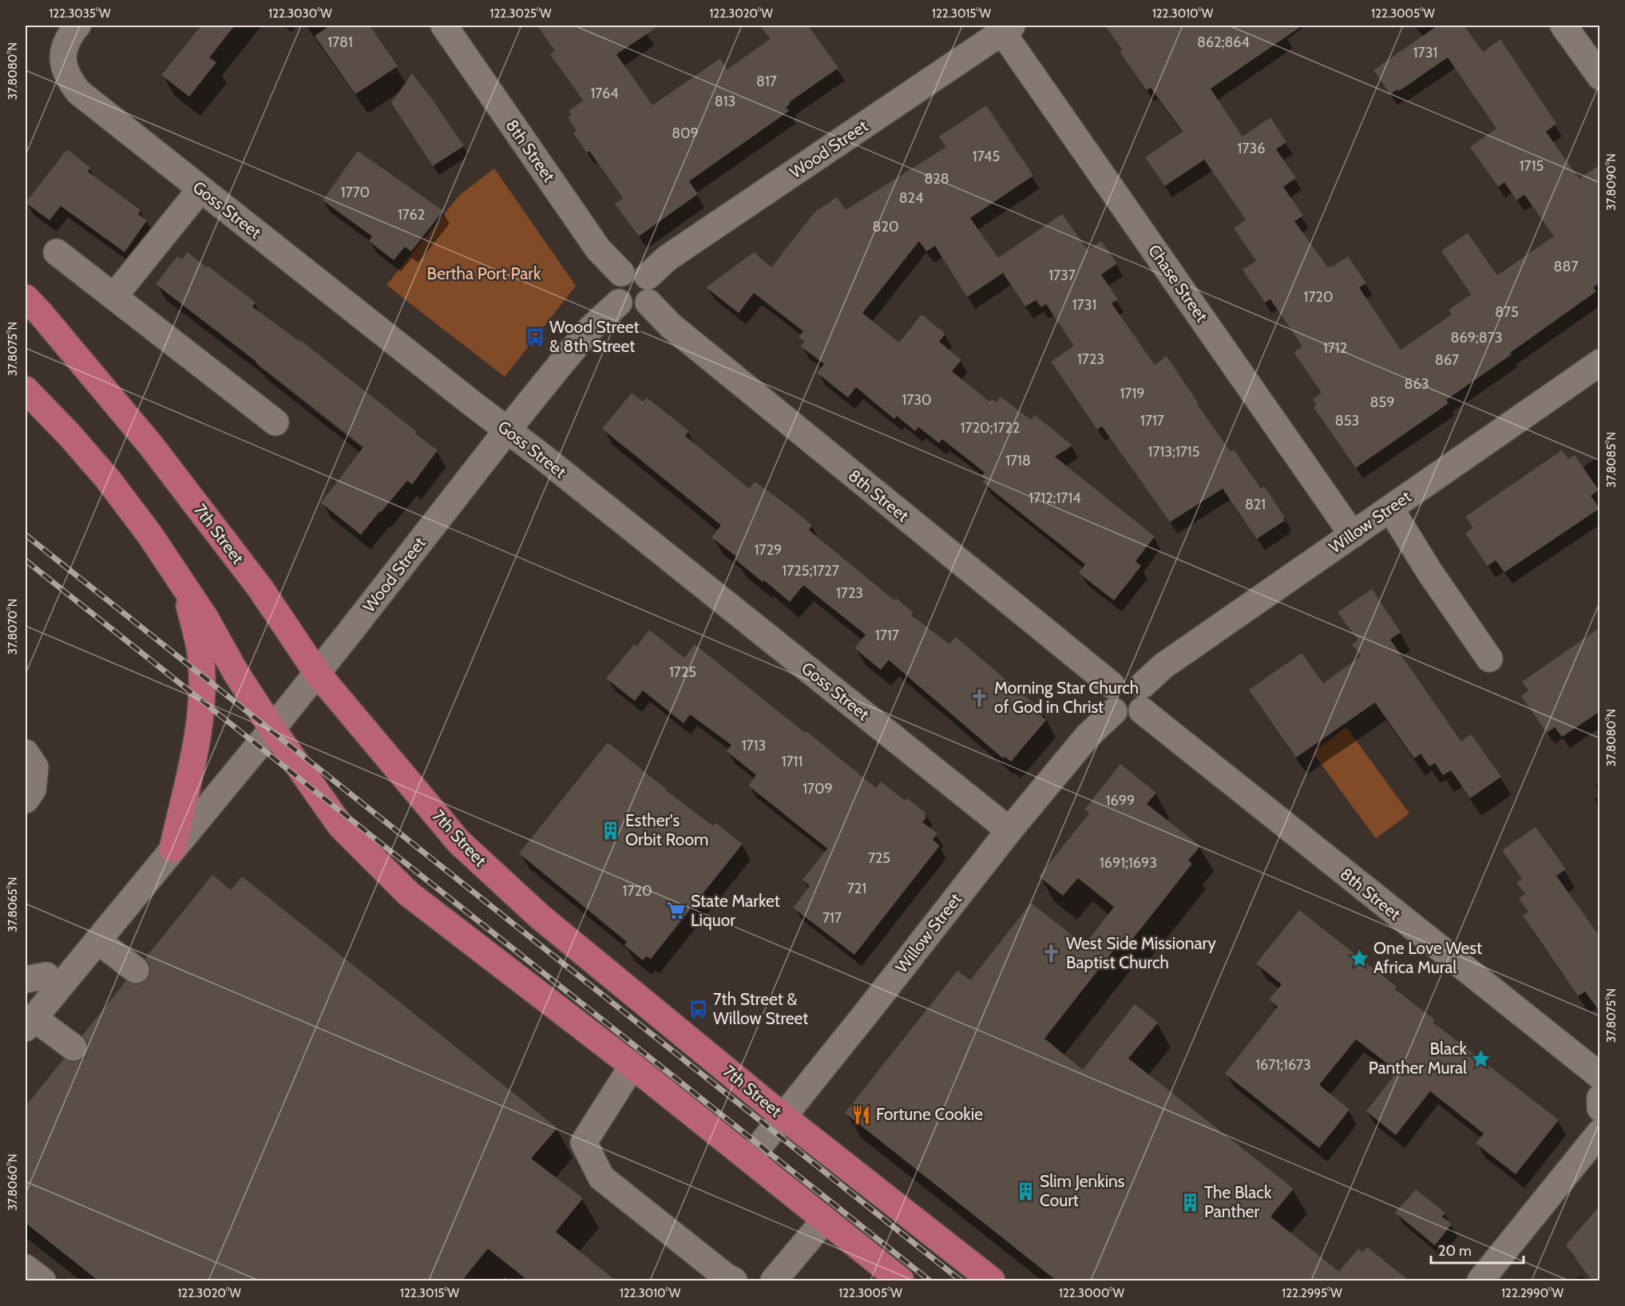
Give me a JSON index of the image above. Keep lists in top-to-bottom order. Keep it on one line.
{"streets":{"main road":["7th Street"],"street":["Wood Street","8th Street","Goss Street","Chase Street","Willow Street"]},"crossings":[["Wood Street","8th Street"],["Wood Street","Goss Street"],["Wood Street","Chase Street"],["Wood Street","7th Street"],["8th Street","Willow Street"],["Goss Street","Willow Street"],["Chase Street","Willow Street"],["Willow Street","7th Street"]],"parks":["Bertha Port Park"],"places":{"bus stop":["Wood Street & 8th Street","7th Street & Willow Street"],"church":["Morning Star Church of God in Christ","West Side Missionary Baptist Church"],"building":["Esther's Orbit Room","Slim Jenkins Court","The Black Panther"],"supermarket":["State Market Liquor"],"place":["One Love West Africa Mural","Black Panther Mural"],"restaurant":["Fortune Cookie"]},"house_numbers":["1781","862;864","1731","817","1764","813","809","1736","1745","1715","828","1770","824","1762","820","887","1737","1720","1731","875","869;873","1712","1723","867","863","1719","1730","859","1717","853","1720;1722","1713;1715","1718","1712;1714","821","1729","1725;1727","1723","1717","1725","1713","1711","1709","1699","725","1691;1693","721","1720","717","1671;1673"],"scale_bar":"20 m","coordinates":["122.3035°W","122.3030°W","122.3025°W","122.3020°W","122.3015°W","122.3010°W","122.3005°W","37.8080°N","37.8090°N","37.8075°N","37.8085°N","37.8070°N","37.8065°N","37.8060°N","122.3000°W","122.2995°W","122.2990°W"]}
